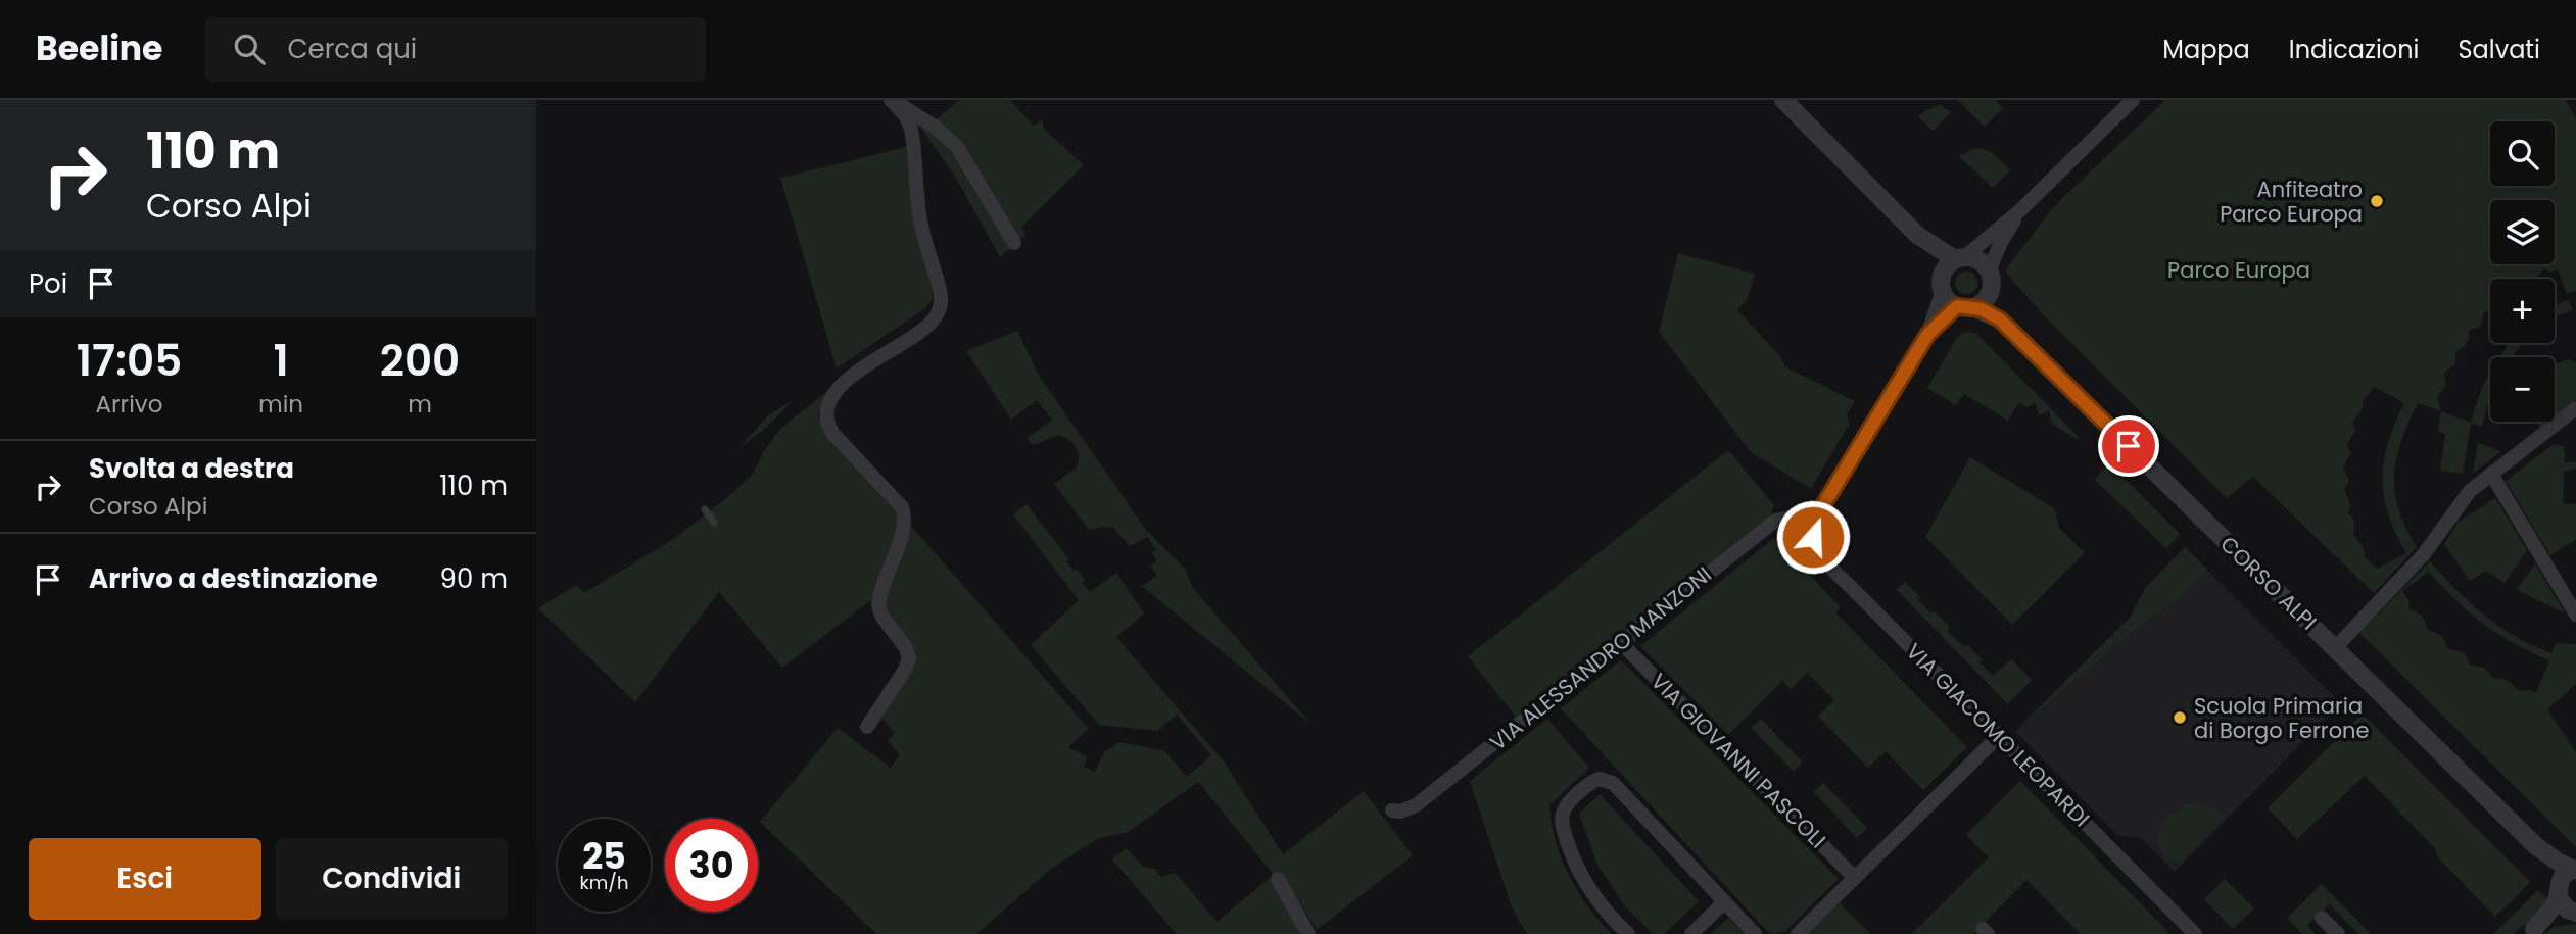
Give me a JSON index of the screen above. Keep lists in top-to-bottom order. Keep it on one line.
{"streets":{"street":["CORSO ALPI","VIA ALESSANDRO MANZONI","VIA GIACOMO LEOPARDI","VIA GIOVANNI PASCOLI"]},"crossings":[["VIA ALESSANDRO MANZONI","VIA GIACOMO LEOPARDI"],["VIA ALESSANDRO MANZONI","VIA GIOVANNI PASCOLI"]],"parks":["Parco Europa"],"places":["Anfiteatro Parco Europa","Scuola Primaria di Borgo Ferrone"],"page":{"header":"Beeline","search":"Cerca qui","nav":["Mappa","Indicazioni","Salvati"],"turn":["110 m","Corso Alpi"],"map_buttons":["+","−"],"then":"Poi","eta":["17:05","Arrivo","1","min","200","m"],"list":[{"name":"Svolta a destra","note":"Corso Alpi","value":"110 m"},{"name":"Arrivo a destinazione","value":"90 m"}],"speed":"25 km/h","limit":"30","buttons":["Esci","Condividi"]}}
